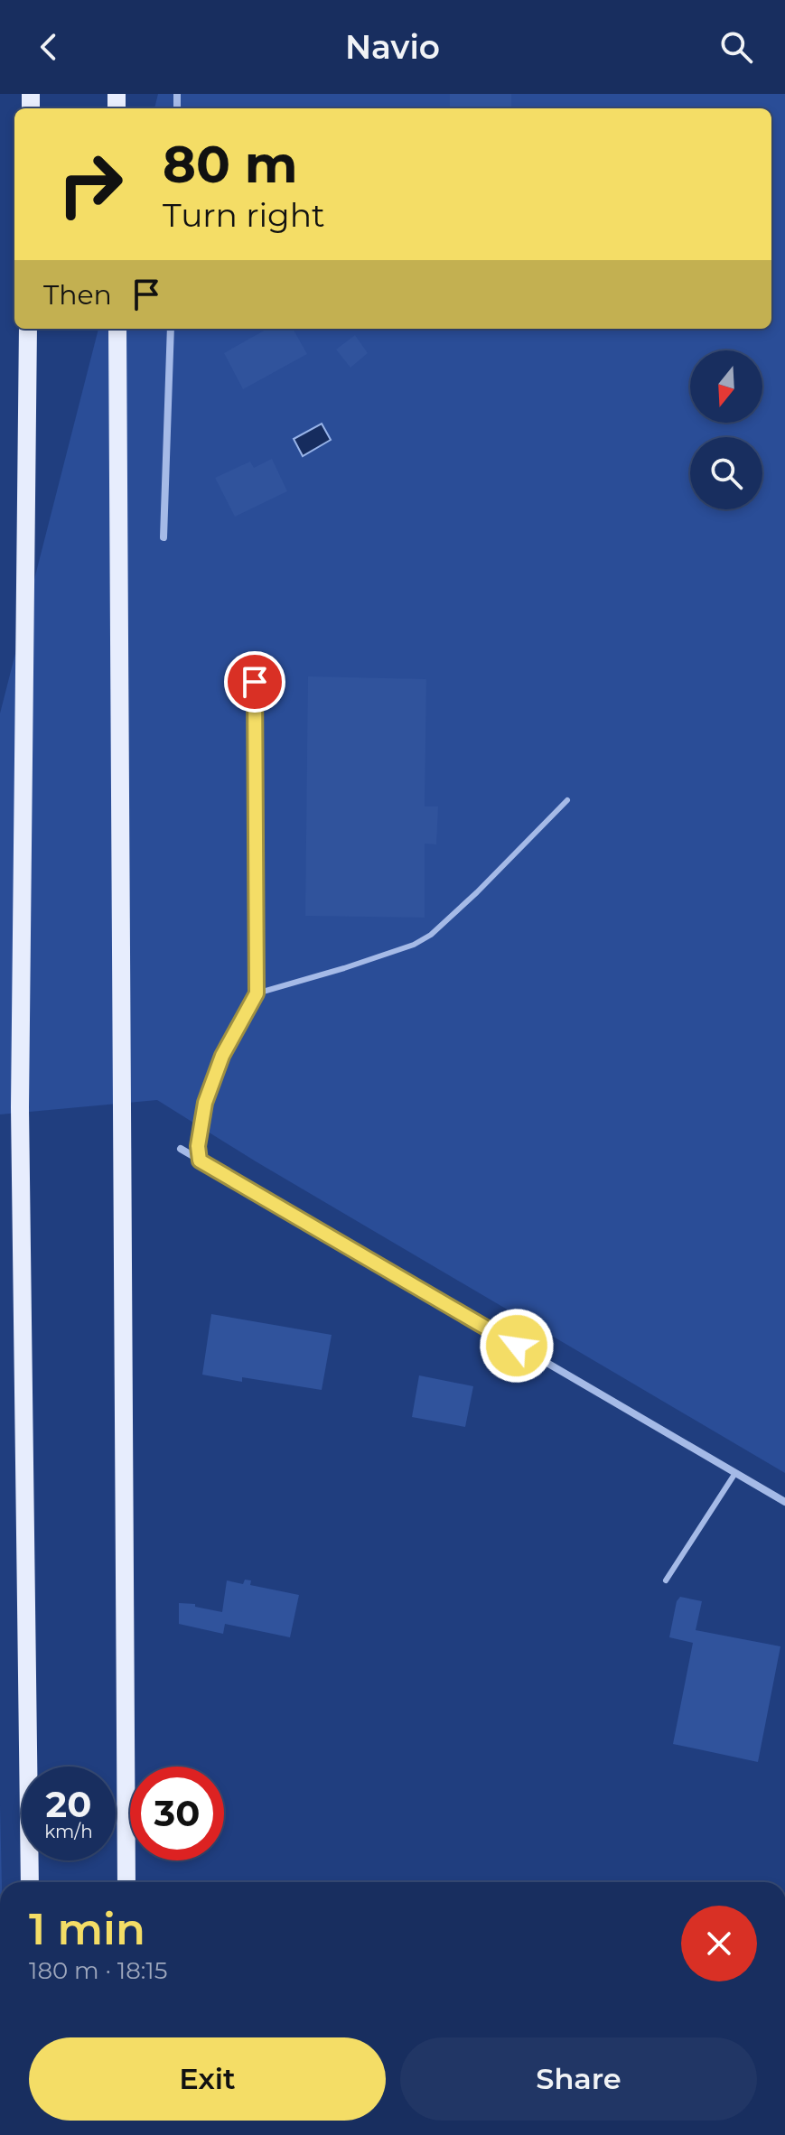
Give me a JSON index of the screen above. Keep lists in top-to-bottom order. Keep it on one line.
{"north":"bottom","page":{"header":"Navio","turn":["80 m","Turn right"],"then":"Then","speed":"20 km/h","limit":"30","heading":["1 min","180 m · 18:15"],"buttons":["Exit","Share"]}}
